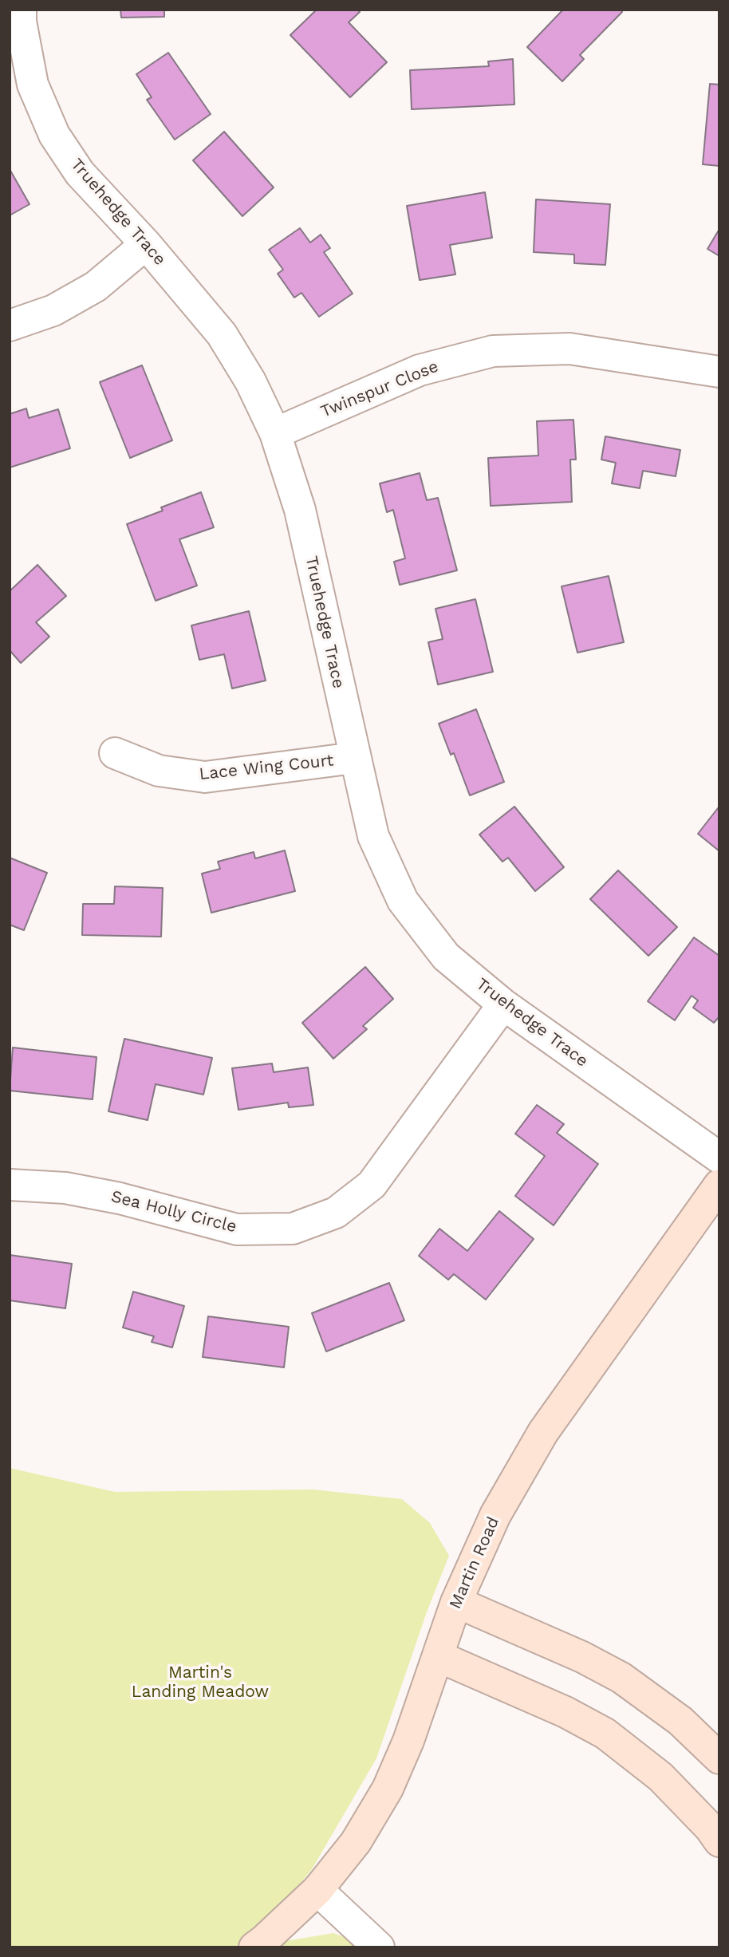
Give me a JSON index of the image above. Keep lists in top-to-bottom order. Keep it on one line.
{"streets":{"street":["Truehedge Trace","Twinspur Close","Lace Wing Court","Sea Holly Circle","Martin Road"]},"crossings":[["Truehedge Trace","Twinspur Close"],["Truehedge Trace","Lace Wing Court"],["Truehedge Trace","Sea Holly Circle"]],"parks":["Martin's Landing Meadow"]}
